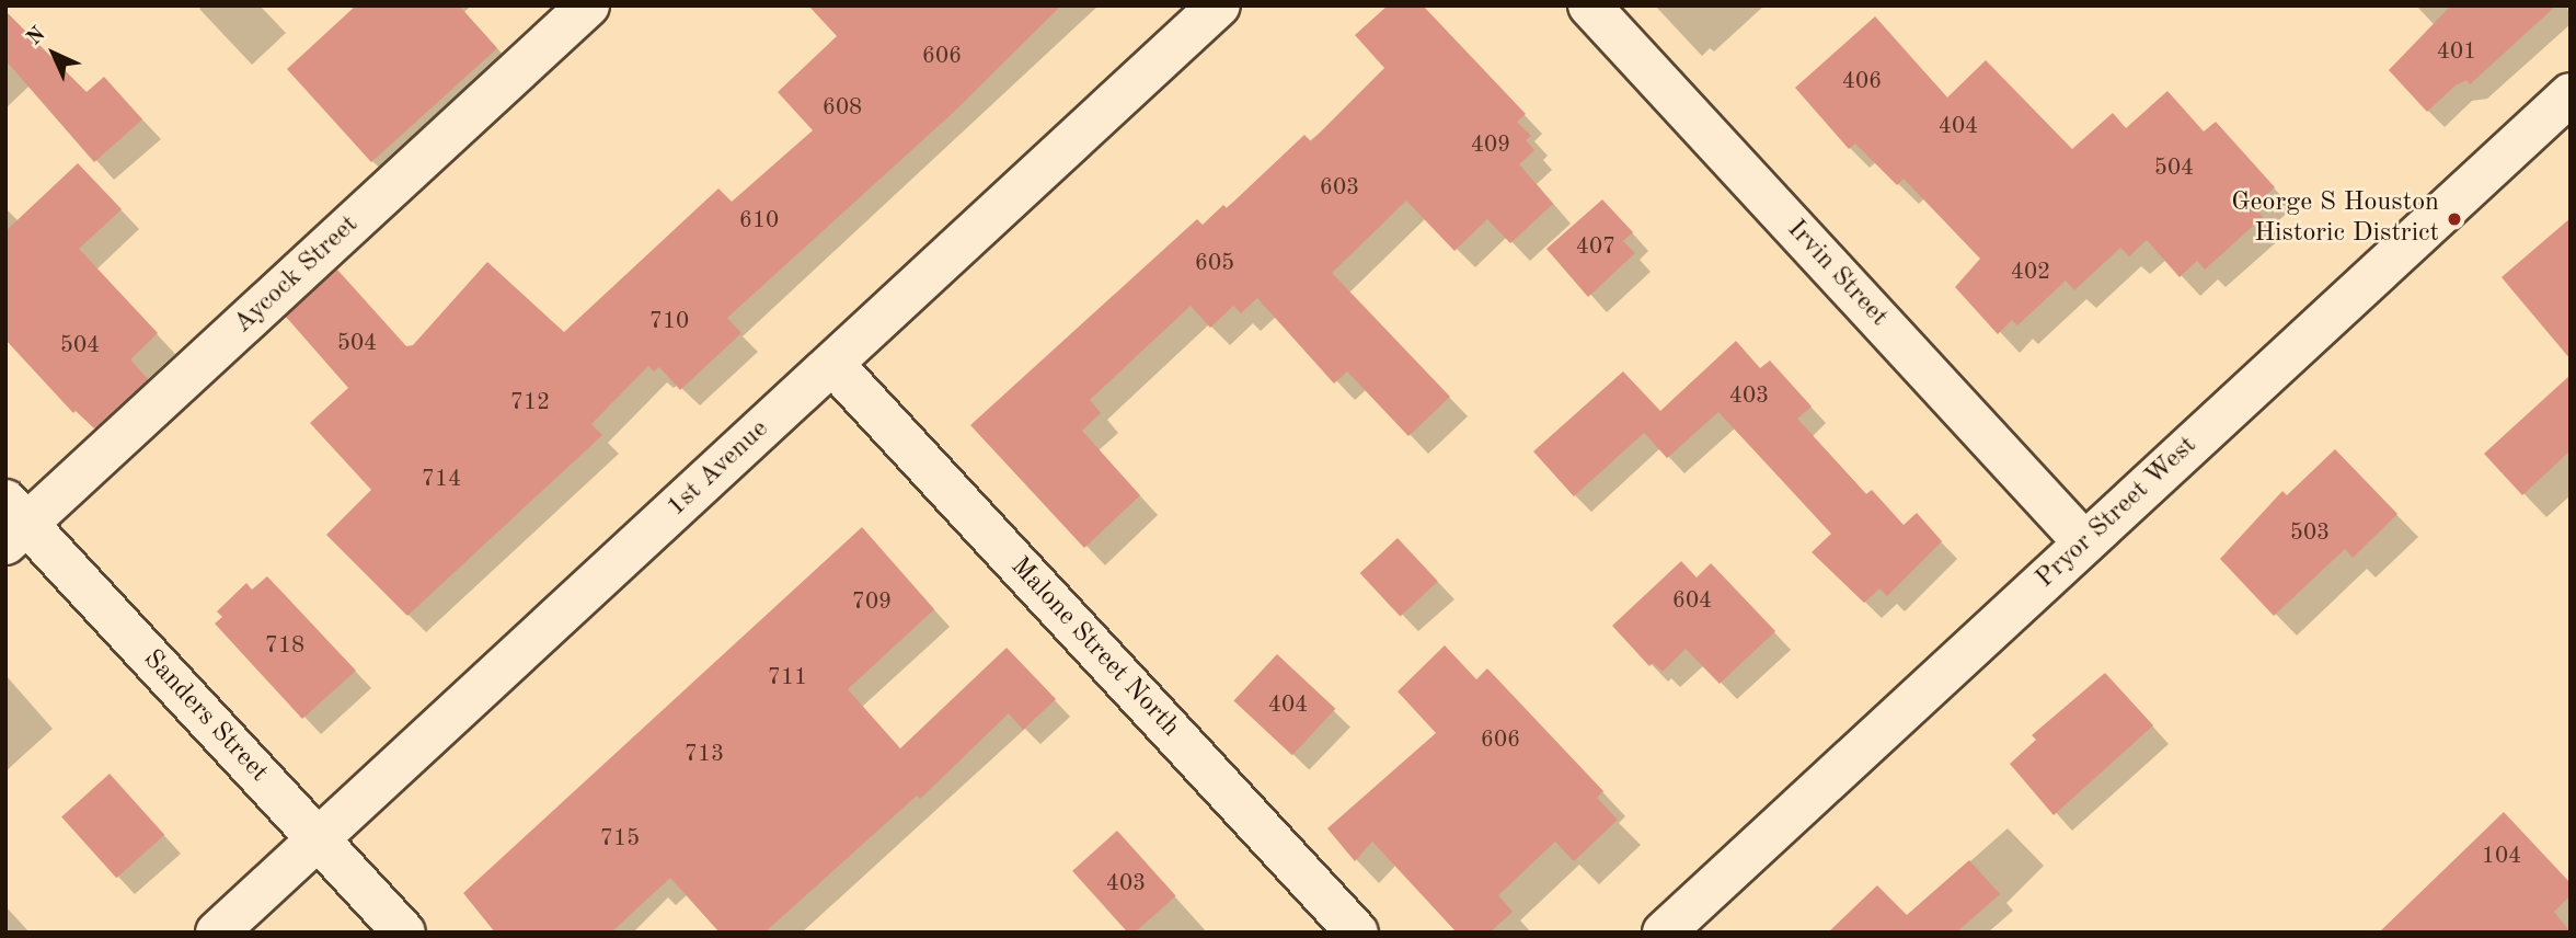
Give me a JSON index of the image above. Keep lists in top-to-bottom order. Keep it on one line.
{"streets":{"street":["Irvin Street","Aycock Street","1st Avenue","Pryor Street West","Malone Street North","Sanders Street"]},"crossings":[["Irvin Street","Pryor Street West"],["Aycock Street","Sanders Street"],["1st Avenue","Malone Street North"],["1st Avenue","Sanders Street"]],"places":["George S Houston Historic District"],"house_numbers":["401","606","406","608","404","409","504","603","610","407","605","402","710","504","504","403","712","714","503","604","709","718","711","404","606","713","715","104","403"],"north":"top left"}
